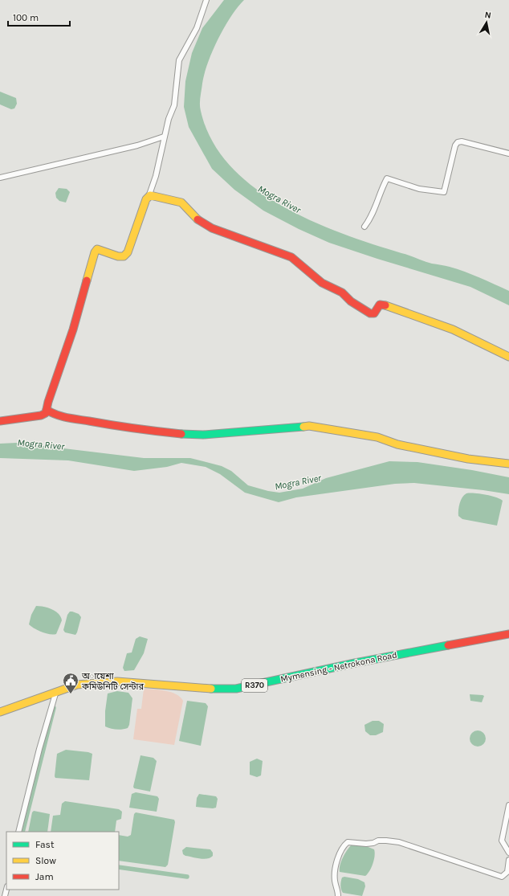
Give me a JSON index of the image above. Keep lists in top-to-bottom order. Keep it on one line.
{"streets":{"street":["Mymensing - Netrokona Road","R370"]},"water":["Mogra River"],"places":{"public building":["অায়েশা কমিউনিটি সেন্টার"]},"legend":["Fast","Slow","Jam"],"scale_bar":"100 m","north":"top"}
